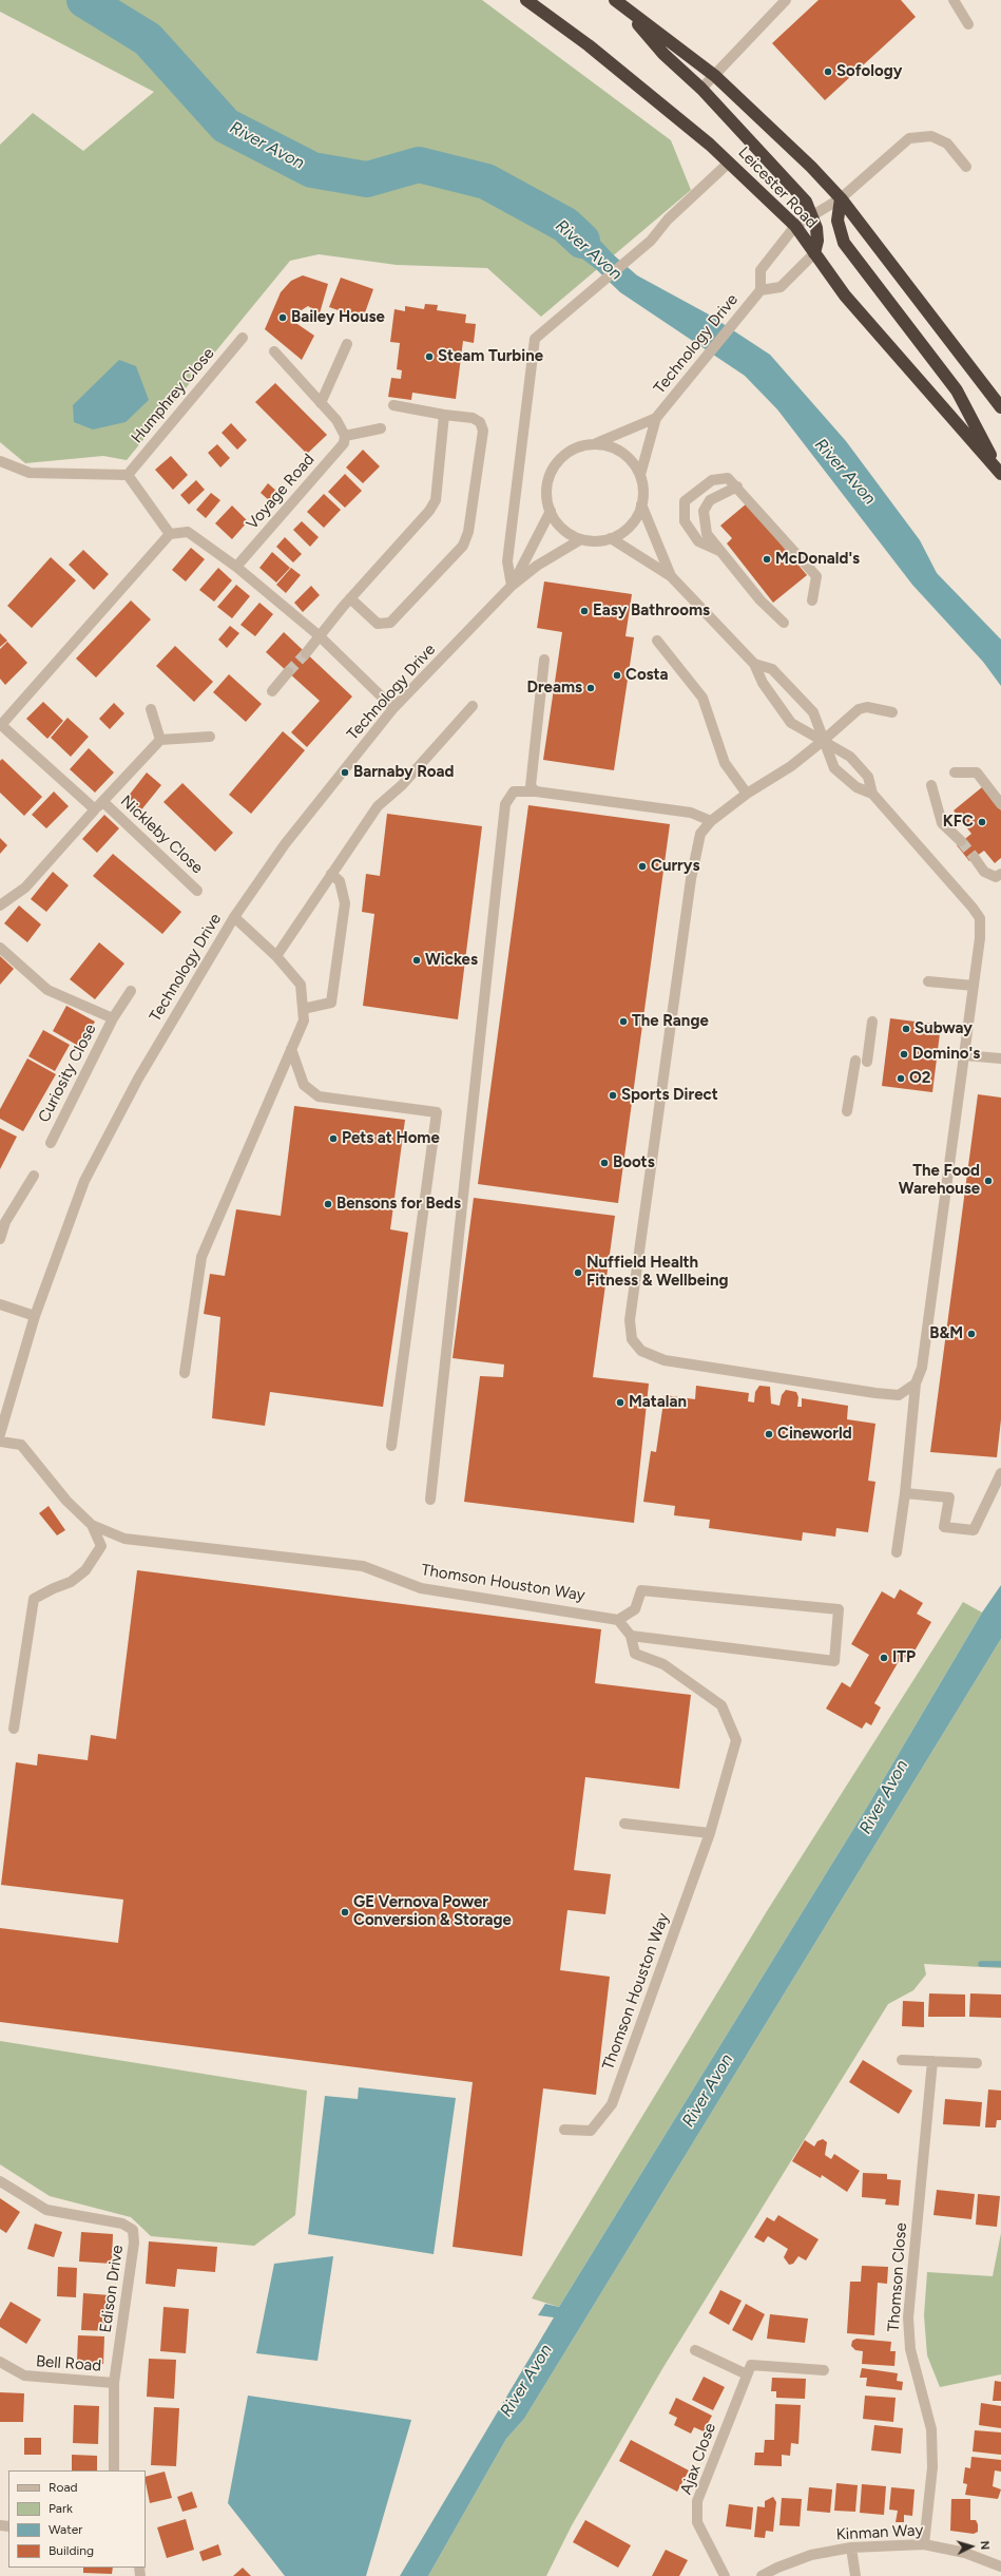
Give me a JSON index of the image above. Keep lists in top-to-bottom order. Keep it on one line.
{"streets":{"highway":["Leicester Road"],"street":["Technology Drive","Humphrey Close","Voyage Road","Nickleby Close","Curiosity Close","Thomson Houston Way","Thomson Close","Edison Drive","Bell Road","Ajax Close","Kinman Way"]},"crossings":[["Leicester Road","Technology Drive"],["Thomson Close","Kinman Way"],["Edison Drive","Bell Road"]],"water":["River Avon"],"places":["Sofology","Bailey House","Steam Turbine","McDonald's","Easy Bathrooms","Costa","Dreams","Barnaby Road","KFC","Currys","Wickes","The Range","Subway","Domino's","O2","Sports Direct","Pets at Home","Boots","The Food Warehouse","Bensons for Beds","Nuffield Health Fitness & Wellbeing","B&M","Matalan","Cineworld","ITP","GE Vernova Power Conversion & Storage"],"legend":["Road","Park","Water","Building"],"north":"right"}
